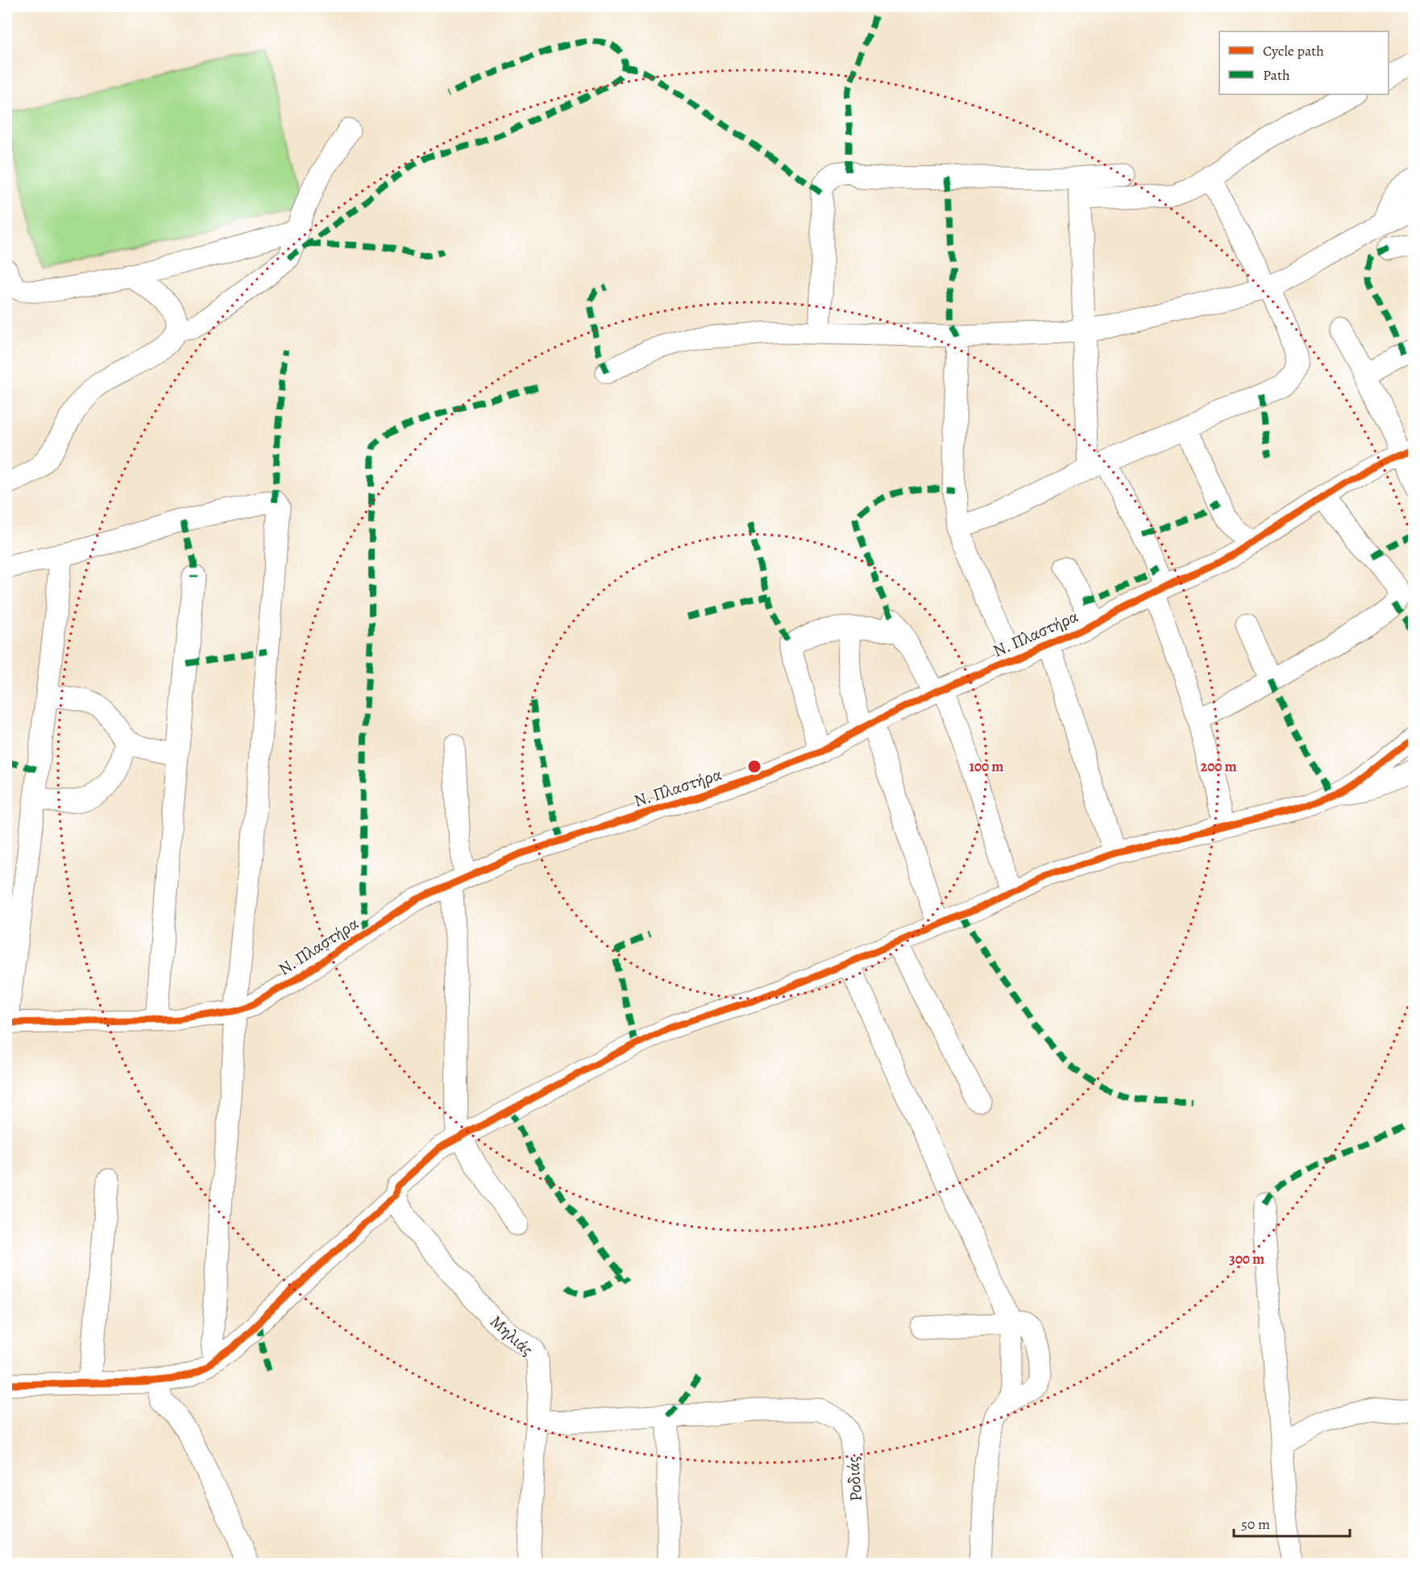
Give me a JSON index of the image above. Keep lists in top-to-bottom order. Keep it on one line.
{"streets":{"street":["Ν. Πλαστήρα","Μηλιάς","Ροδιάς"]},"legend":["Cycle path","Path"],"scale_bar":"50 m","rings":["100 m","200 m","300 m"]}
